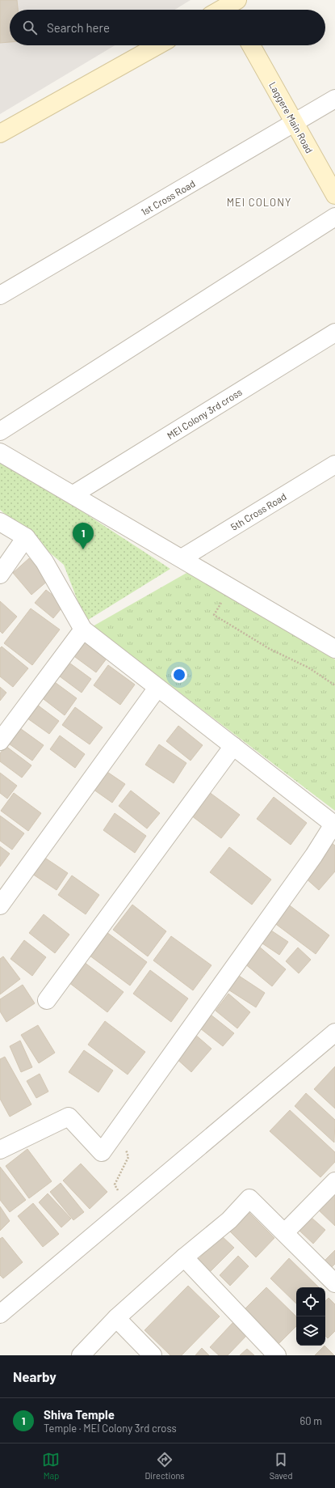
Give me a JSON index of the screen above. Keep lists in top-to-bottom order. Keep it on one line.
{"streets":{"street":["Laggere Main Road","1st Cross Road","MEI Colony 3rd cross","5th Cross Road"]},"crossings":[["Laggere Main Road","1st Cross Road"]],"districts":["MEI COLONY"],"page":{"search":"Search here","pins":"1","heading":"Nearby","list":[{"mark":"1","name":"Shiva Temple","note":"Temple · MEI Colony 3rd cross","value":"60 m"}],"nav":["Map","Directions","Saved"]}}
